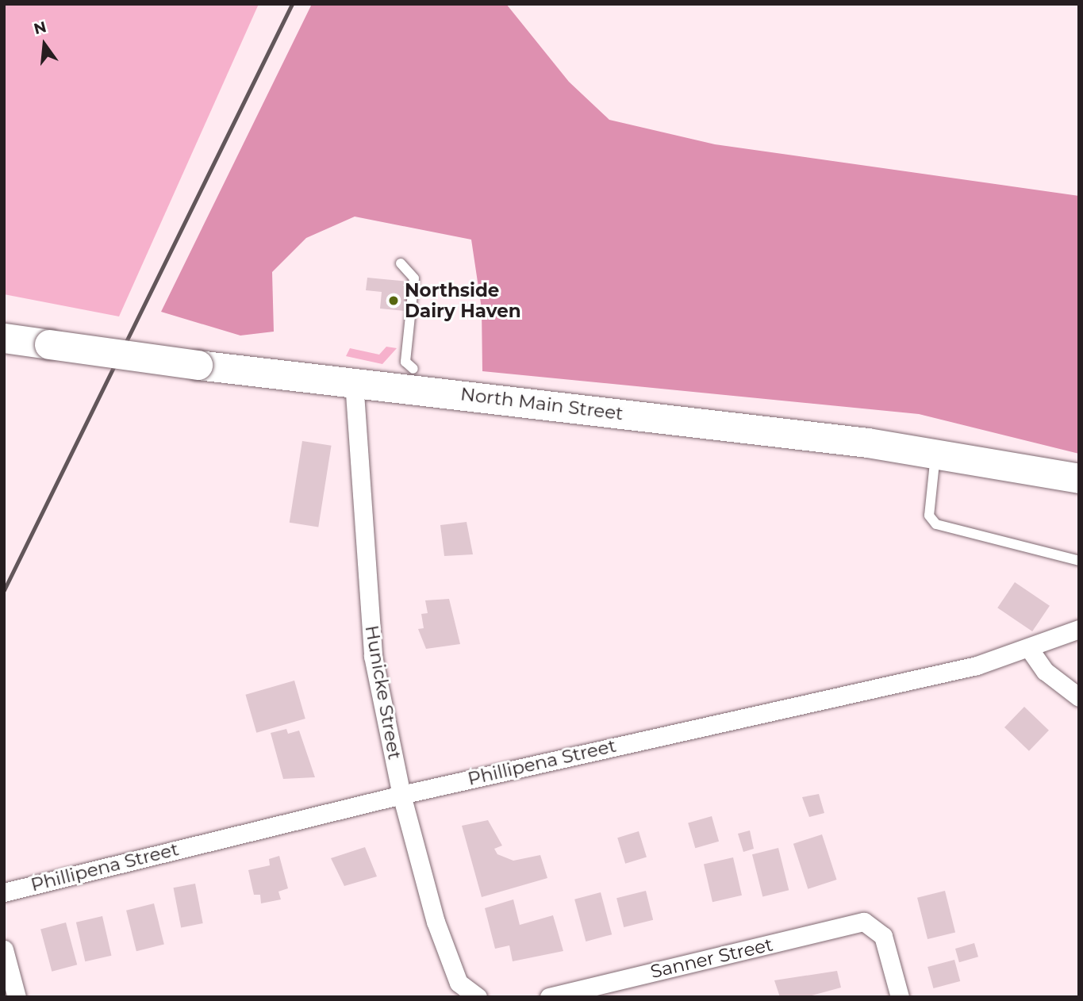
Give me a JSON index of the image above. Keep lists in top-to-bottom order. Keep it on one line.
{"streets":{"main road":["North Main Street"],"street":["Hunicke Street","Phillipena Street","Sanner Street"]},"crossings":[["North Main Street","Hunicke Street"],["Hunicke Street","Phillipena Street"]],"places":["Northside Dairy Haven"],"north":"top"}
